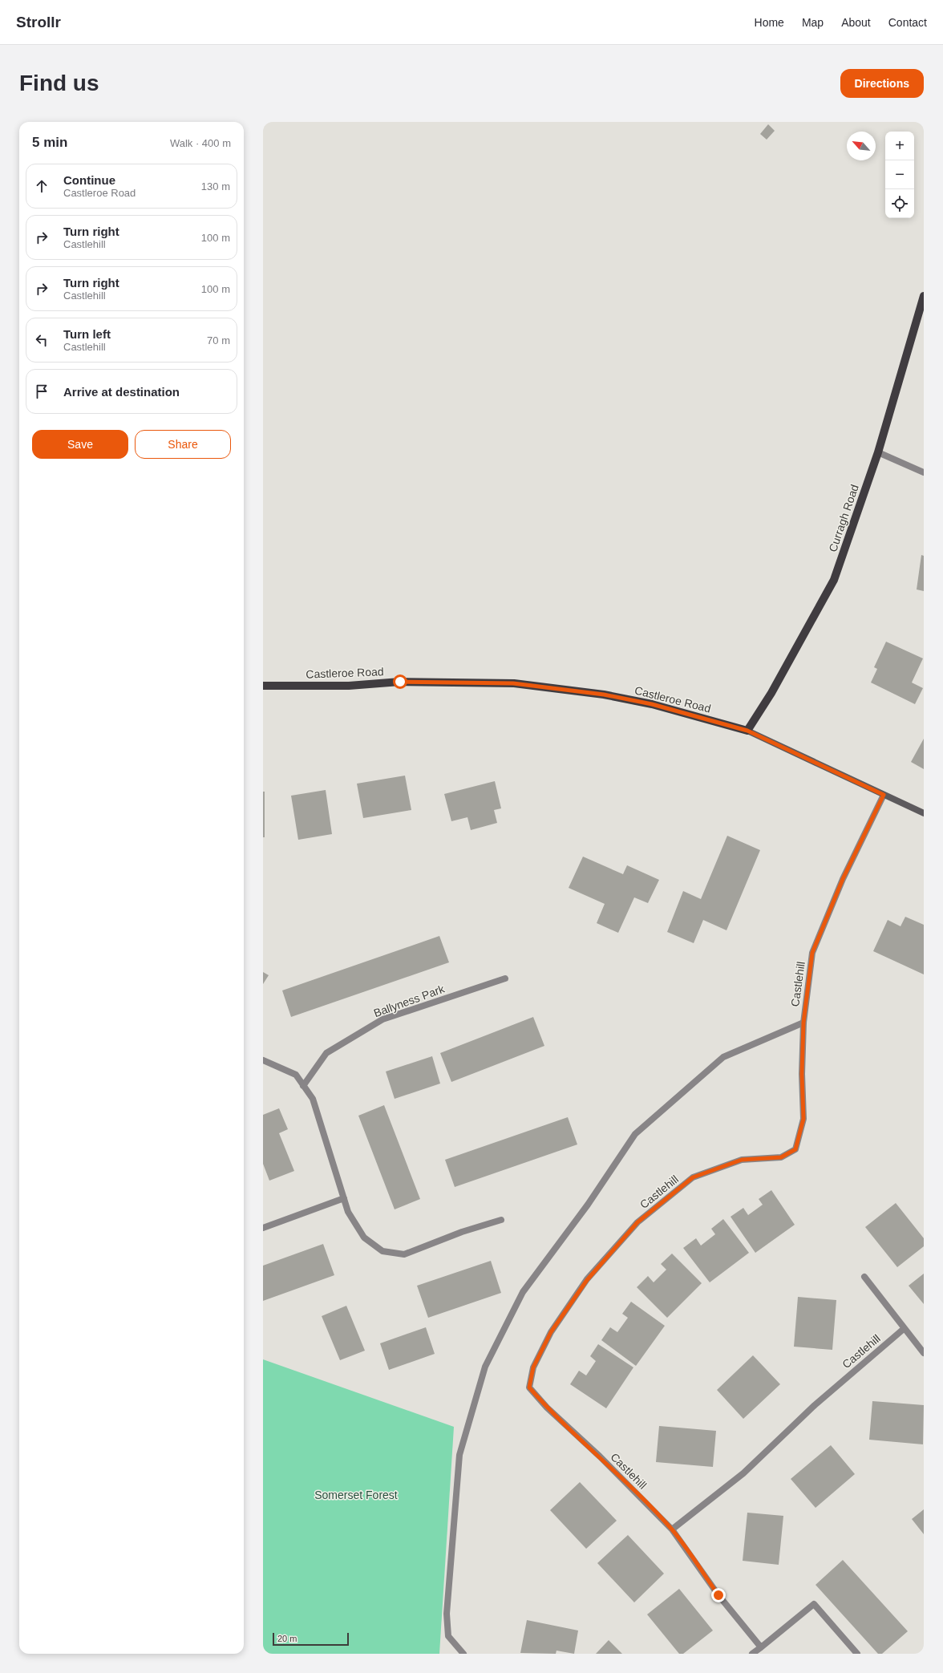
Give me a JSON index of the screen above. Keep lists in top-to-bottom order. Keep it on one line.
{"streets":{"main road":["Curragh Road","Castleroe Road"],"street":["Castlehill","Ballyness Park"]},"crossings":[["Curragh Road","Castleroe Road"],["Castleroe Road","Castlehill"]],"parks":["Somerset Forest"],"scale_bar":"20 m","north":"top left","page":{"header":"Strollr","nav":["Home","Map","About","Contact"],"buttons":["Directions",["Save","Share"]],"title":"Find us","heading":["5 min","Walk · 400 m"],"map_buttons":["+","−"],"list":[["Continue","Castleroe Road","130 m"],["Turn right","Castlehill","100 m"],["Turn right","Castlehill","100 m"],["Turn left","Castlehill","70 m"],"Arrive at destination"],"scale":"20 m"}}
